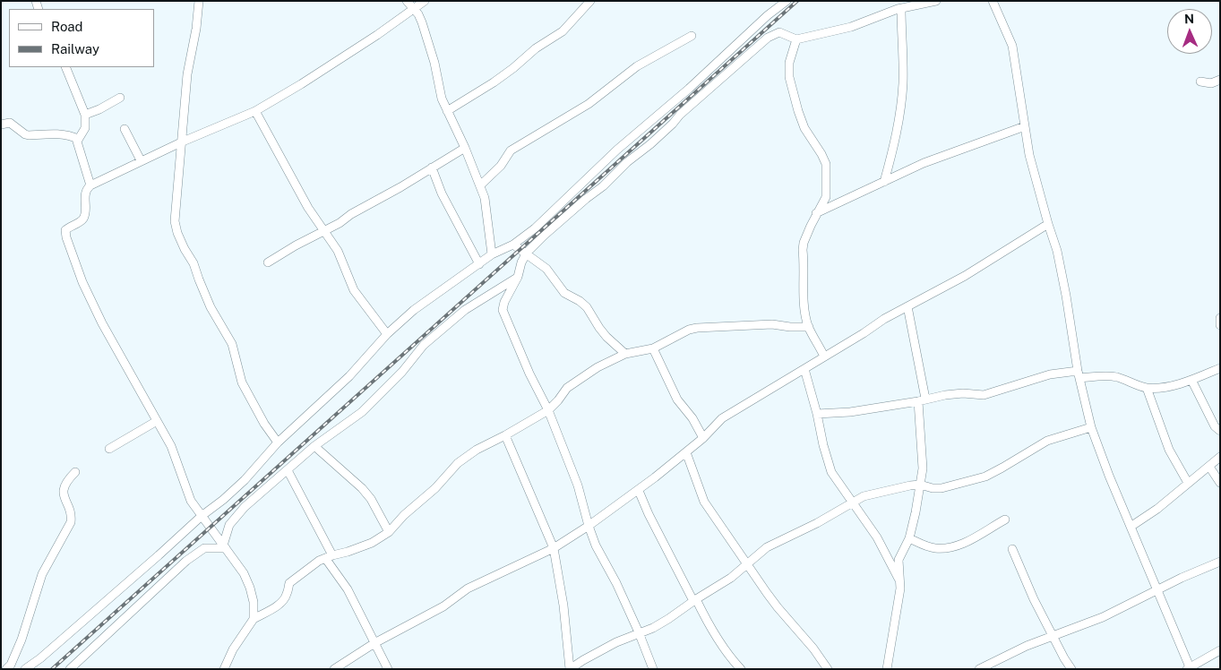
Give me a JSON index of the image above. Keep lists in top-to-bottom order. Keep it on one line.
{"legend":["Road","Railway"],"north":"top"}
